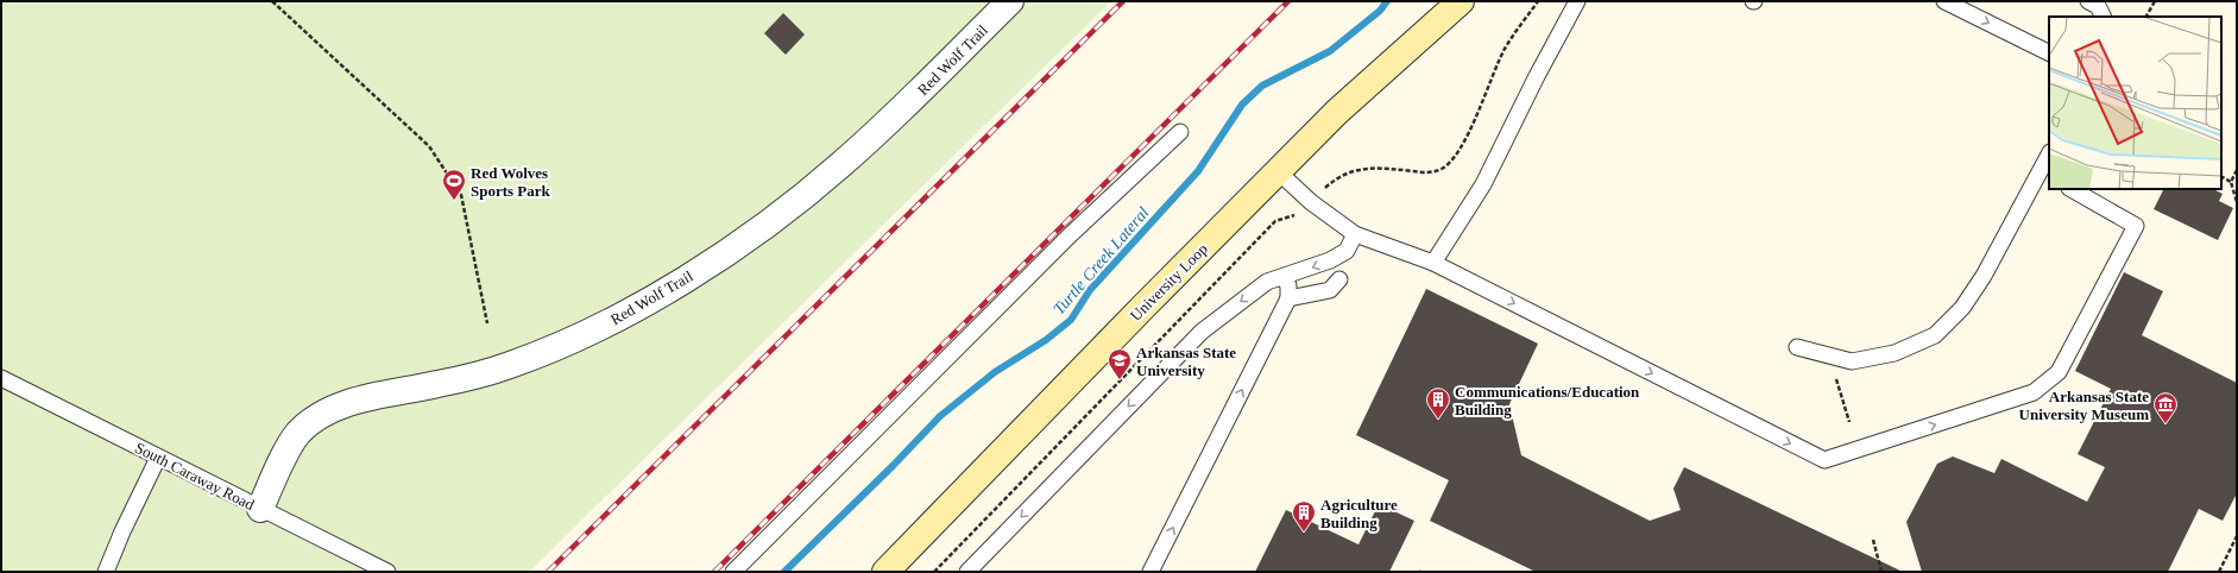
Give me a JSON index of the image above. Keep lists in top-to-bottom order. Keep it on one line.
{"streets":{"street":["Red Wolf Trail","University Loop"],"lane":["South Caraway Road"]},"crossings":[["Red Wolf Trail","South Caraway Road"]],"water":["Turtle Creek Lateral"],"places":{"sports":["Red Wolves Sports Park"],"school or university":["Arkansas State University"],"building":["Communications/Education Building","Agriculture Building"],"museum":["Arkansas State University Museum"]}}
